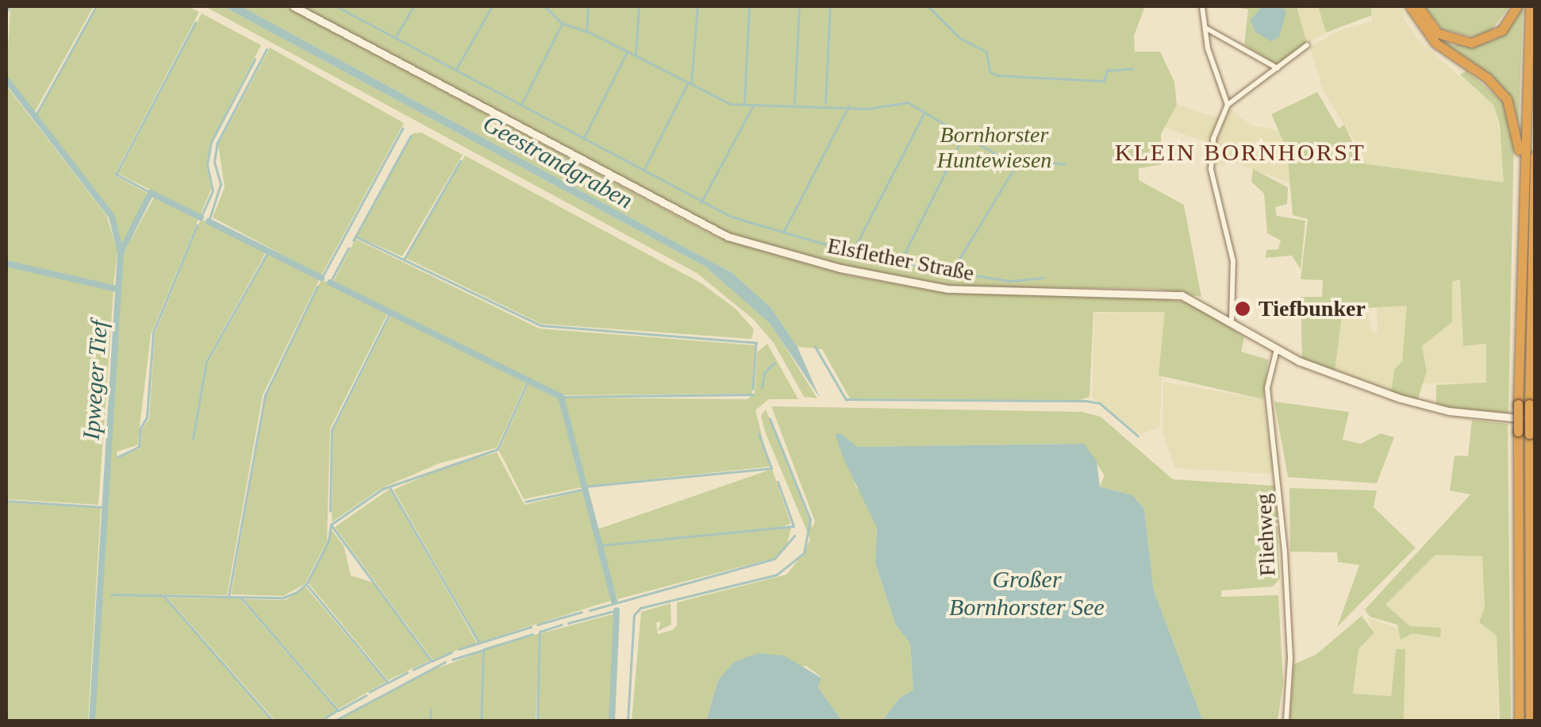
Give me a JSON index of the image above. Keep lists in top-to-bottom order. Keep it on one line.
{"streets":{"main road":["Elsflether Straße"],"street":["Fliehweg"]},"crossings":[["Elsflether Straße","Fliehweg"]],"districts":["KLEIN BORNHORST"],"water":["Geestrandgraben","Ipweger Tief","Großer Bornhorster See"],"parks":["Bornhorster Huntewiesen"],"places":["Tiefbunker"]}
